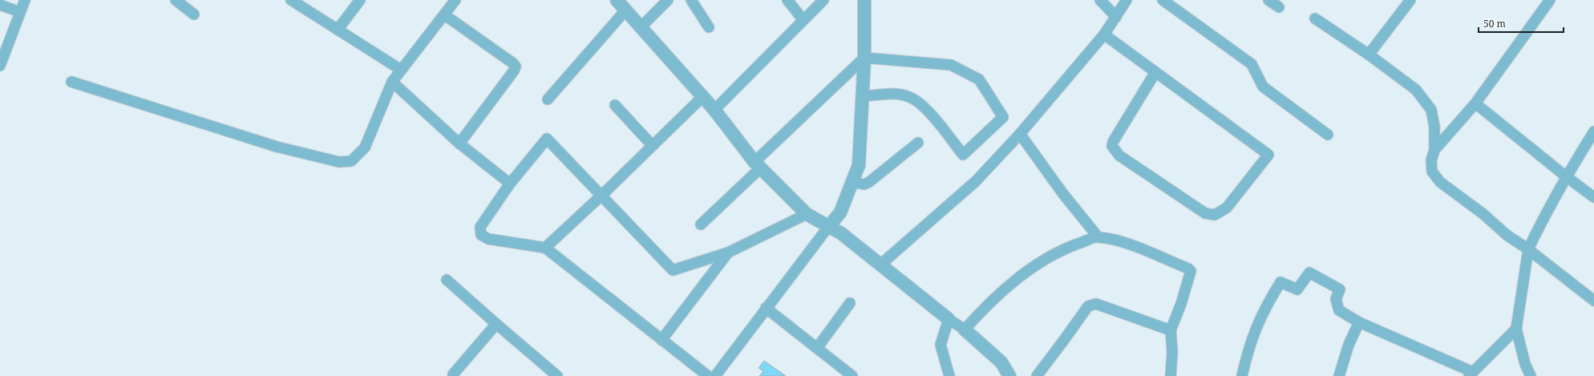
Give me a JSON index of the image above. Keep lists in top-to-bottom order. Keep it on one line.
{"scale_bar":"50 m"}
